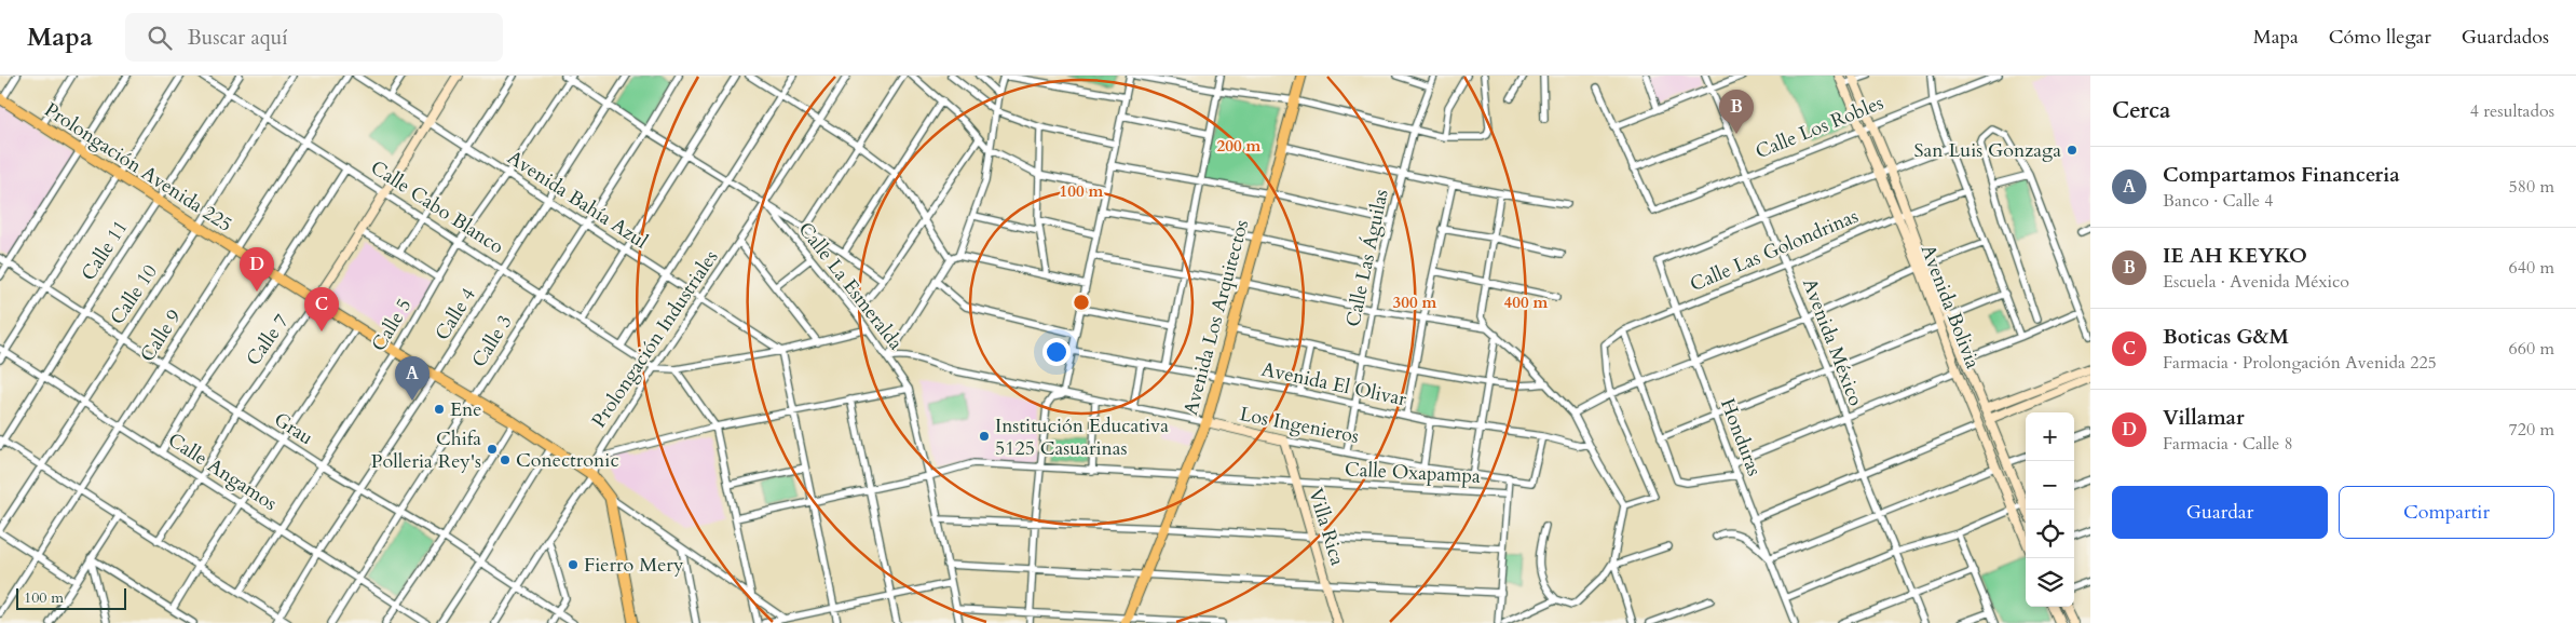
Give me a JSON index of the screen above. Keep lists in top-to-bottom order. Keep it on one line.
{"streets":{"main road":["Prolongación Avenida 225","Avenida Bolivia","Avenida Los Arquitectos","Calle 7","Los Ingenieros","Villa Rica"],"street":["Calle Los Robles","Avenida Bahía Azul","Calle Cabo Blanco","Calle 11","Calle Las Golondrinas","Calle Las Águilas","Calle La Esmeralda","Calle 10","Calle 4","Calle 5","Calle 9","Prolongación Industriales","Calle 3","Avenida México","Avenida El Olivar","Grau","Honduras","Calle Angamos","Calle Oxapampa"]},"crossings":[["Calle Los Robles","Avenida Bolivia"],["Calle Los Robles","Avenida México"],["Prolongación Avenida 225","Calle 11"],["Prolongación Avenida 225","Calle 10"],["Prolongación Avenida 225","Calle 4"],["Prolongación Avenida 225","Calle 5"],["Prolongación Avenida 225","Calle 9"],["Prolongación Avenida 225","Prolongación Industriales"],["Prolongación Avenida 225","Calle 7"],["Prolongación Avenida 225","Calle 3"],["Avenida Bahía Azul","Calle 4"],["Avenida Bahía Azul","Calle 5"],["Avenida Bahía Azul","Prolongación Industriales"],["Avenida Bahía Azul","Calle 7"],["Avenida Bahía Azul","Calle 3"],["Calle Cabo Blanco","Calle 11"],["Calle Cabo Blanco","Calle 10"],["Calle Cabo Blanco","Calle 4"],["Calle Cabo Blanco","Calle 5"],["Calle Cabo Blanco","Calle 9"],["Calle Cabo Blanco","Prolongación Industriales"],["Calle Cabo Blanco","Calle 7"],["Calle Cabo Blanco","Calle 3"],["Calle 11","Grau"],["Calle 11","Calle Angamos"],["Calle Las Golondrinas","Avenida Bolivia"],["Calle Las Golondrinas","Avenida México"],["Calle Las Golondrinas","Honduras"],["Calle Las Águilas","Avenida El Olivar"],["Calle Las Águilas","Los Ingenieros"],["Calle La Esmeralda","Calle 4"],["Calle La Esmeralda","Calle 5"],["Calle La Esmeralda","Prolongación Industriales"],["Calle La Esmeralda","Calle 3"],["Calle La Esmeralda","Los Ingenieros"],["Calle La Esmeralda","Calle Oxapampa"],["Calle 10","Grau"],["Calle 10","Calle Angamos"],["Calle 4","Grau"],["Calle 4","Calle Angamos"],["Avenida Los Arquitectos","Avenida El Olivar"],["Avenida Los Arquitectos","Los Ingenieros"],["Avenida Los Arquitectos","Calle Oxapampa"],["Calle 5","Grau"],["Calle 5","Calle Angamos"],["Calle 9","Grau"],["Calle 9","Calle Angamos"],["Prolongación Industriales","Grau"],["Calle 7","Grau"],["Calle 7","Calle Angamos"],["Calle 3","Grau"],["Calle 3","Calle Angamos"],["Avenida México","Honduras"],["Avenida El Olivar","Los Ingenieros"],["Los Ingenieros","Villa Rica"],["Calle Oxapampa","Villa Rica"]],"places":["San Luis Gonzaga","Ene","Institución Educativa 5125 Casuarinas","Chifa Polleria Rey's","Conectronic","Fierro Mery"],"scale_bar":"100 m","page":{"header":"Mapa","search":"Buscar aquí","nav":["Mapa","Cómo llegar","Guardados"],"heading":["Cerca","4 resultados"],"pins":["B","D","C","A"],"list":[{"mark":"A","name":"Compartamos Financeria","note":"Banco · Calle 4","value":"580 m"},{"mark":"B","name":"IE AH KEYKO","note":"Escuela · Avenida México","value":"640 m"},{"mark":"C","name":"Boticas G&M","note":"Farmacia · Prolongación Avenida 225","value":"660 m"},{"mark":"D","name":"Villamar","note":"Farmacia · Calle 8","value":"720 m"}],"map_buttons":["+","−"],"buttons":["Guardar","Compartir"],"scale":"100 m"},"rings":["200 m","100 m","300 m","400 m"]}
